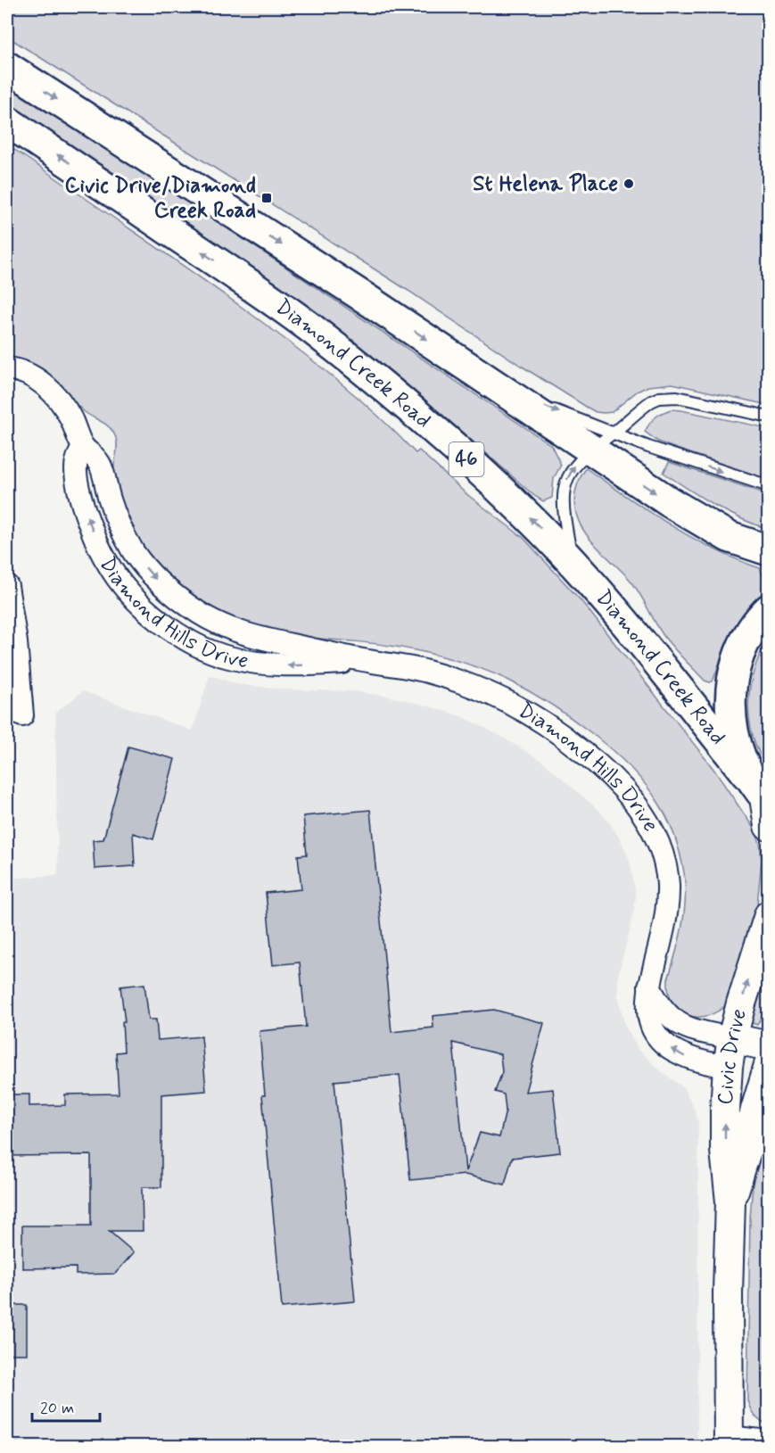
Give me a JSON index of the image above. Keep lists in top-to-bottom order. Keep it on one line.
{"streets":{"main road":["Diamond Creek Road","46"],"street":["Diamond Hills Drive","Civic Drive"]},"crossings":[["Diamond Hills Drive","Civic Drive"]],"places":{"other":["St Helena Place"],"transit":["Civic Drive/Diamond Creek Road"]},"scale_bar":"20 m"}
